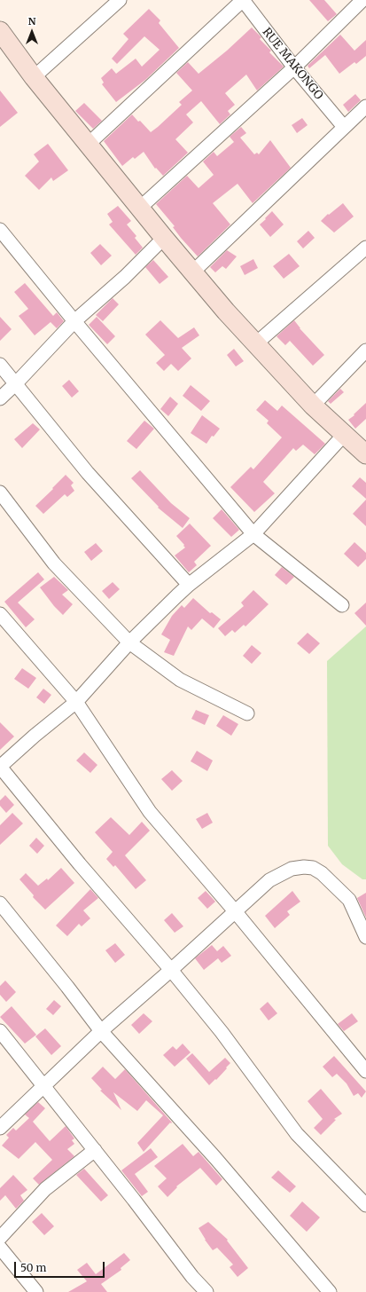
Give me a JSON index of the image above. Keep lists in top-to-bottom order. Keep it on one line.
{"streets":{"street":["RUE MAKONGO"]},"scale_bar":"50 m","north":"top"}
